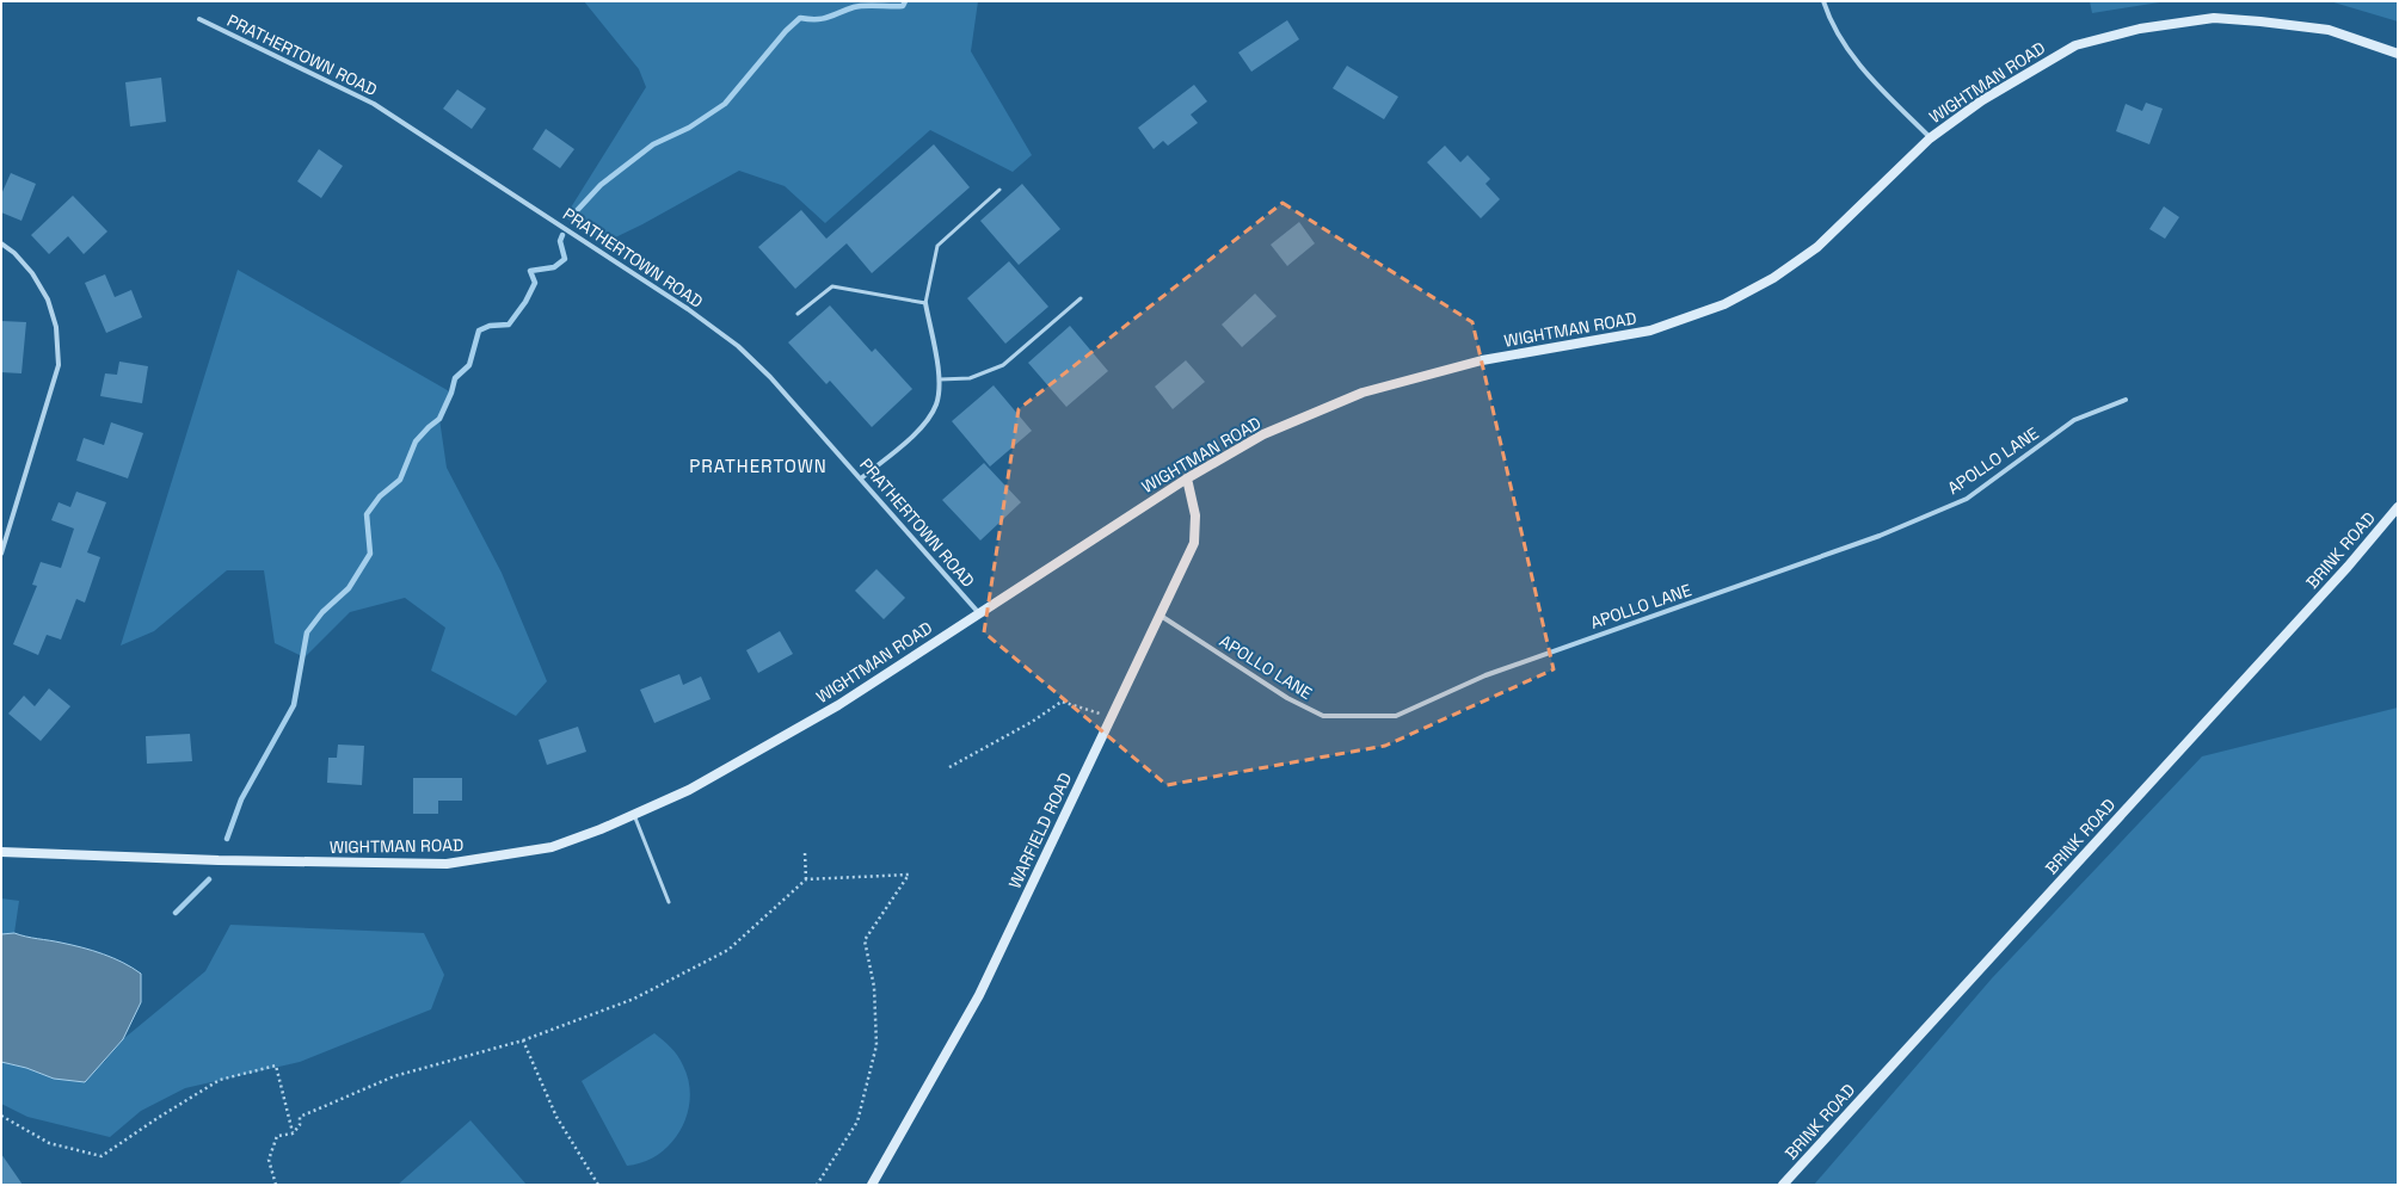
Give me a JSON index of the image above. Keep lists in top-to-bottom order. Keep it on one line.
{"streets":{"main road":["WIGHTMAN ROAD","BRINK ROAD","WARFIELD ROAD"],"street":["PRATHERTOWN ROAD","APOLLO LANE"]},"crossings":[["PRATHERTOWN ROAD","WIGHTMAN ROAD"],["WIGHTMAN ROAD","WARFIELD ROAD"],["APOLLO LANE","WARFIELD ROAD"]],"districts":["PRATHERTOWN"]}
